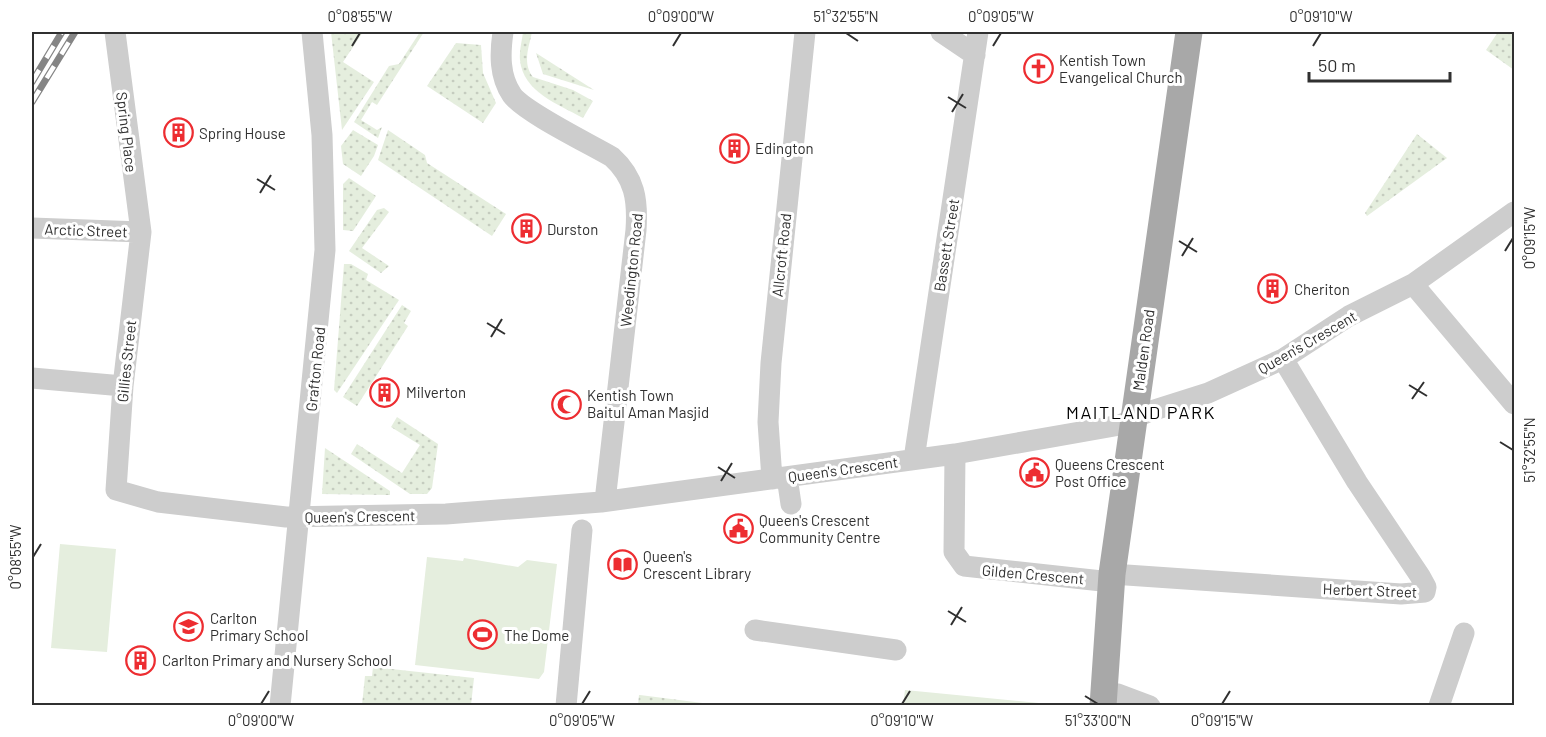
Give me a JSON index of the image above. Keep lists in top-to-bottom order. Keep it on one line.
{"streets":{"main road":["Malden Road"],"street":["Spring Place","Arctic Street","Bassett Street","Allcroft Road","Weedington Road","Queen's Crescent","Gillies Street","Grafton Road","Gilden Crescent","Herbert Street"]},"crossings":[["Spring Place","Arctic Street"],["Spring Place","Gillies Street"],["Arctic Street","Gillies Street"],["Bassett Street","Queen's Crescent"],["Allcroft Road","Queen's Crescent"],["Weedington Road","Queen's Crescent"],["Queen's Crescent","Malden Road"],["Queen's Crescent","Gillies Street"],["Queen's Crescent","Grafton Road"],["Queen's Crescent","Gilden Crescent"],["Queen's Crescent","Herbert Street"],["Malden Road","Gilden Crescent"],["Malden Road","Herbert Street"],["Gilden Crescent","Herbert Street"]],"districts":["MAITLAND PARK"],"places":{"church":["Kentish Town Evangelical Church"],"building":["Spring House","Edington","Durston","Cheriton","Milverton","Carlton Primary and Nursery School"],"mosque":["Kentish Town Baitul Aman Masjid"],"public building":["Queens Crescent Post Office","Queen's Crescent Community Centre"],"library":["Queen's Crescent Library"],"school or university":["Carlton Primary School"],"sports":["The Dome"]},"scale_bar":"50 m","coordinates":["0°08'55\"W","0°09'00\"W","51°32'55\"N","0°09'05\"W","0°09'10\"W","0°09'15\"W","51°33'00\"N"]}
